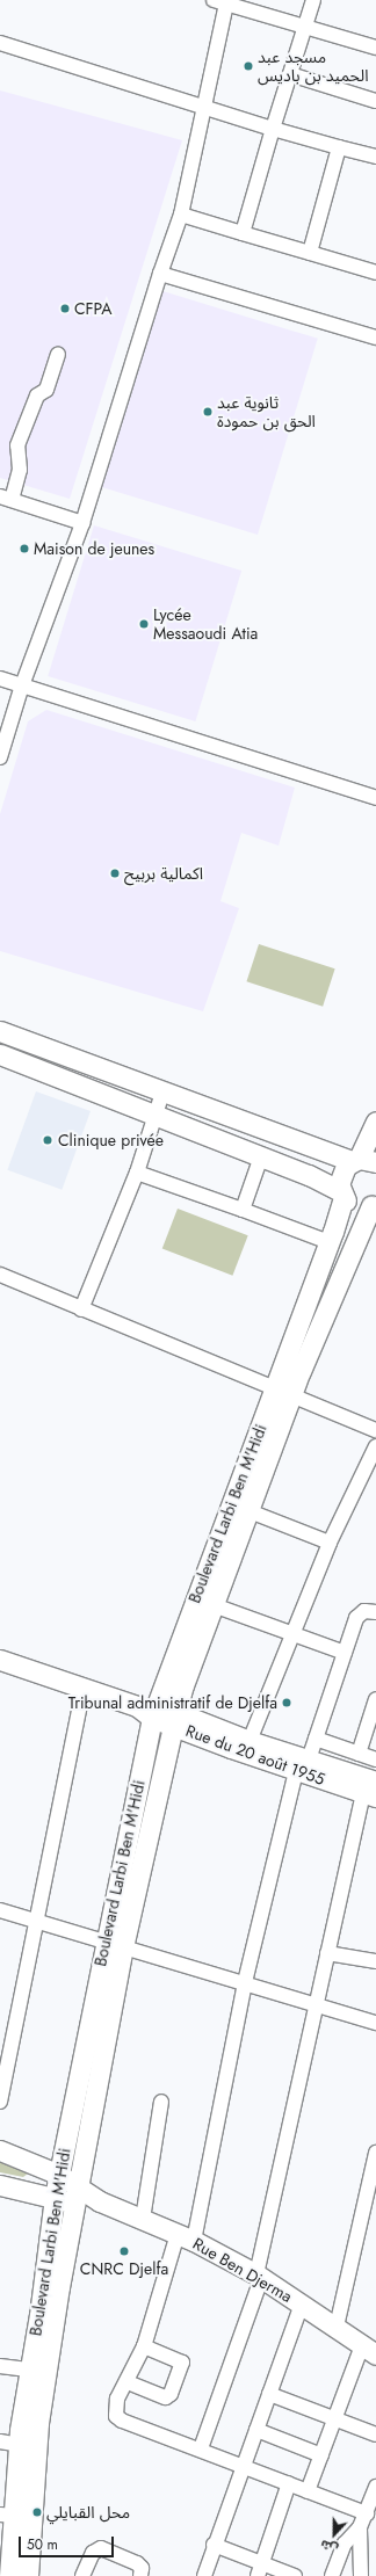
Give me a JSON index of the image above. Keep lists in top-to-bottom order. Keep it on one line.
{"streets":{"main road":["Boulevard Larbi Ben M'Hidi","Rue du 20 août 1955","Rue Ben Djerma"]},"crossings":[["Boulevard Larbi Ben M'Hidi","Rue du 20 août 1955"]],"places":["مسجد عبد الحميد بن باديس","CFPA","ثانوية عبد الحق بن حمودة","Maison de jeunes","Lycée Messaoudi Atia","اكمالية بربيح","Clinique privée","Tribunal administratif de Djelfa","CNRC Djelfa","محل القبايلي"],"scale_bar":"50 m","north":"bottom"}
